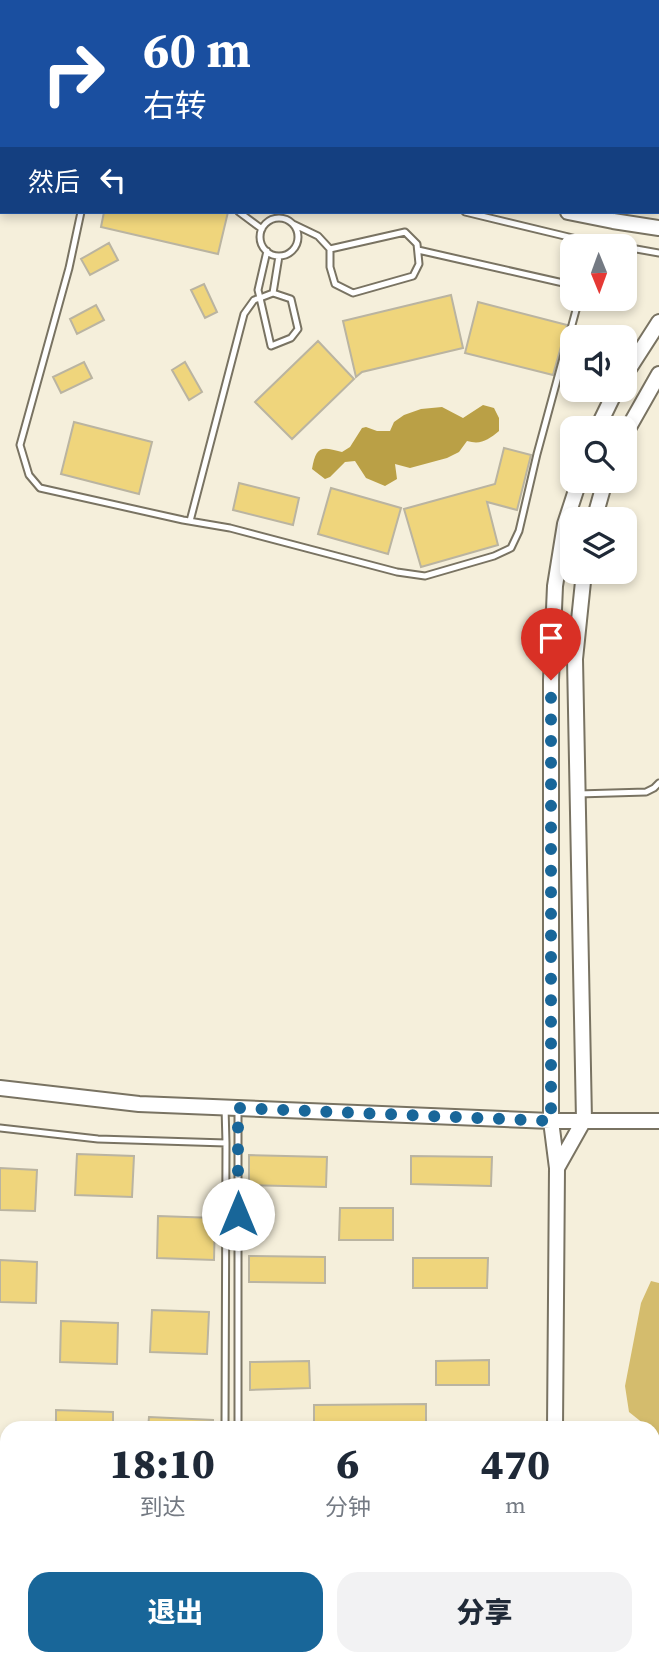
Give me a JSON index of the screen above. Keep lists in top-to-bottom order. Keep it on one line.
{"north":"bottom","page":{"turn":["60 m","右转"],"then":"然后","eta":["18:10","到达","6","分钟","470","m"],"buttons":["退出","分享"]}}
